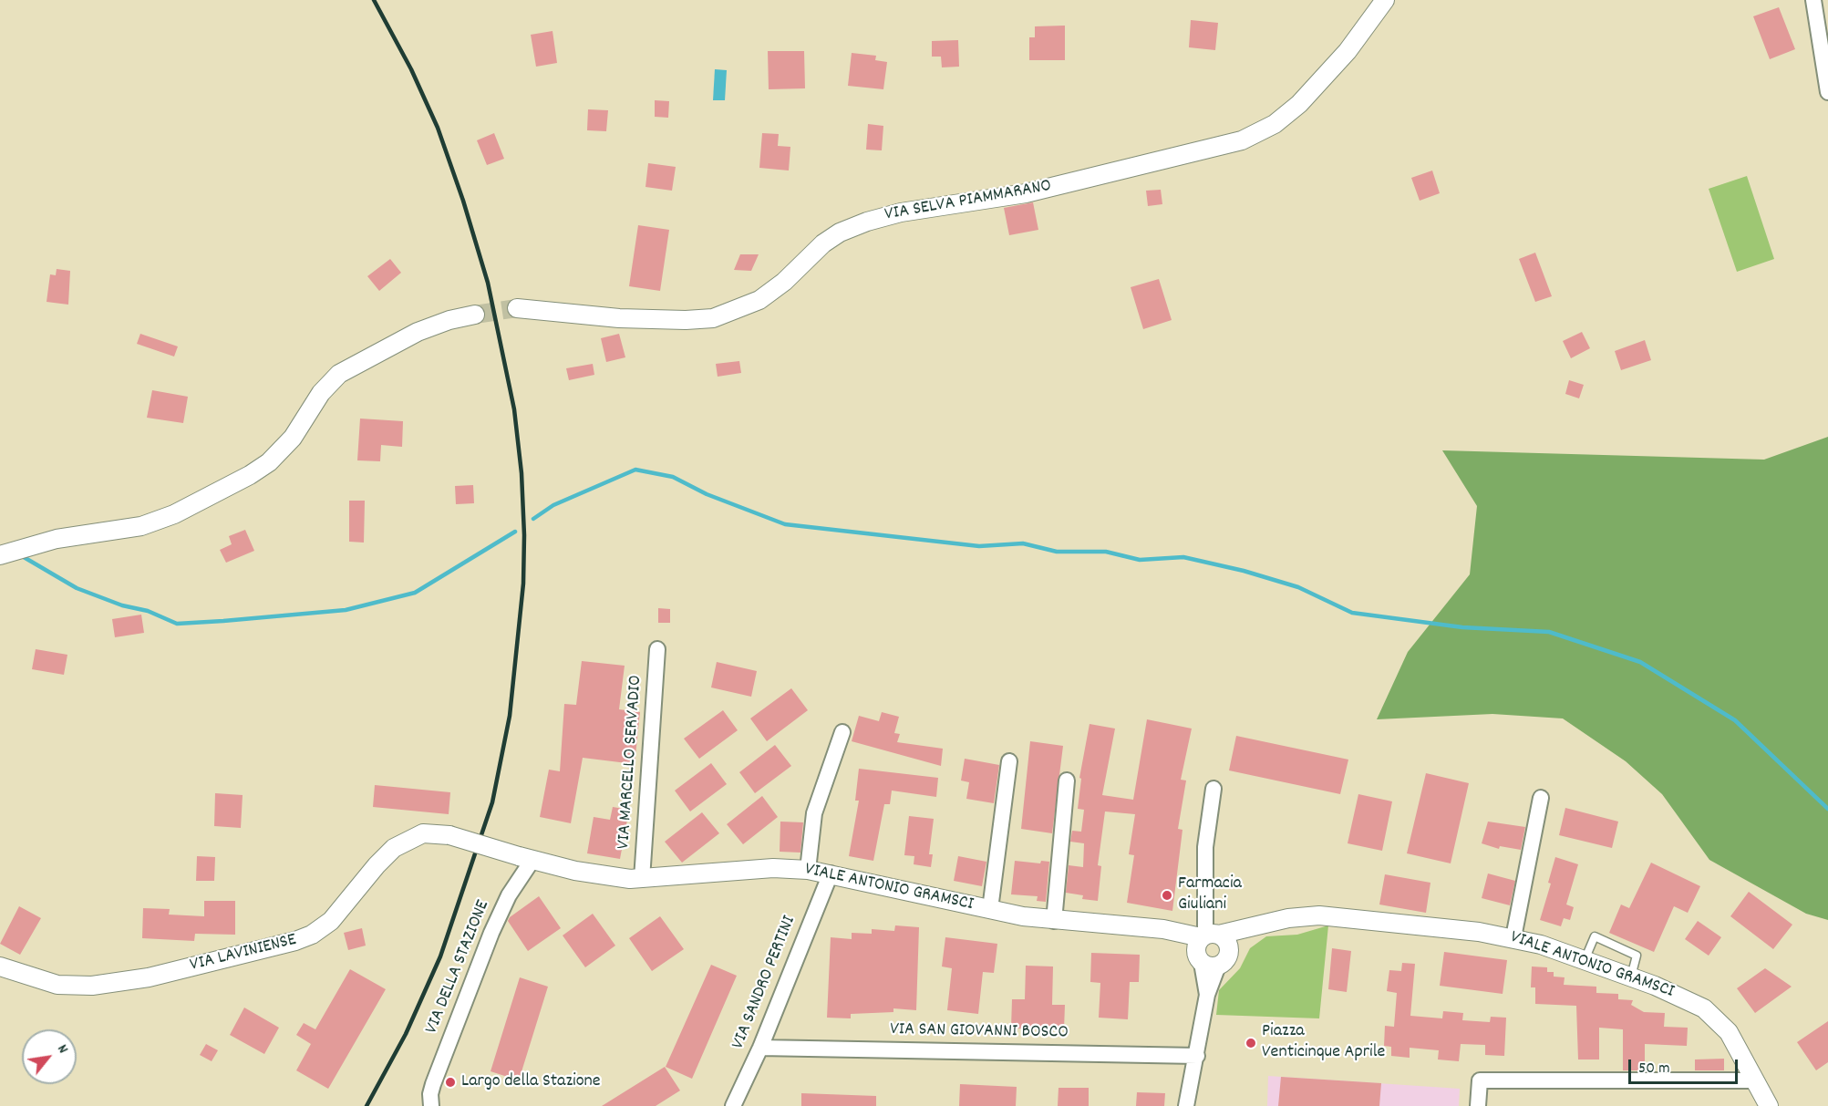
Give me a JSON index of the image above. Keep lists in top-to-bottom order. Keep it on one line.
{"streets":{"street":["VIA SELVA PIAMMARANO","VIA MARCELLO SERVADIO","VIALE ANTONIO GRAMSCI","VIA LAVINIENSE","VIA DELLA STAZIONE","VIA SANDRO PERTINI","VIA SAN GIOVANNI BOSCO"]},"crossings":[["VIA MARCELLO SERVADIO","VIALE ANTONIO GRAMSCI"],["VIALE ANTONIO GRAMSCI","VIA LAVINIENSE"],["VIALE ANTONIO GRAMSCI","VIA DELLA STAZIONE"],["VIALE ANTONIO GRAMSCI","VIA SANDRO PERTINI"],["VIA LAVINIENSE","VIA DELLA STAZIONE"],["VIA SANDRO PERTINI","VIA SAN GIOVANNI BOSCO"]],"places":["Farmacia Giuliani","Piazza Venticinque Aprile","Largo della Stazione"],"scale_bar":"50 m","north":"top right"}
